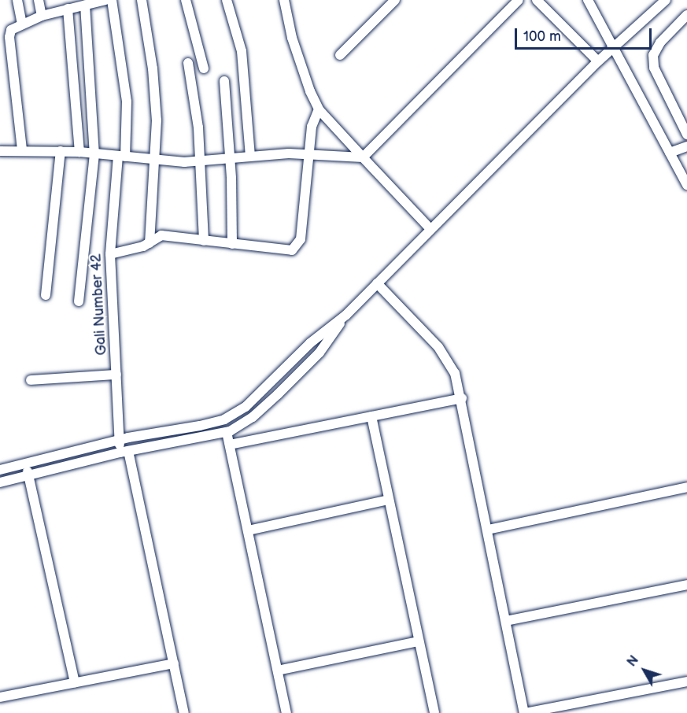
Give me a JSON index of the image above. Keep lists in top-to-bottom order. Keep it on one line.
{"streets":{"street":["Gali Number 42"]},"scale_bar":"100 m","north":"top left"}
